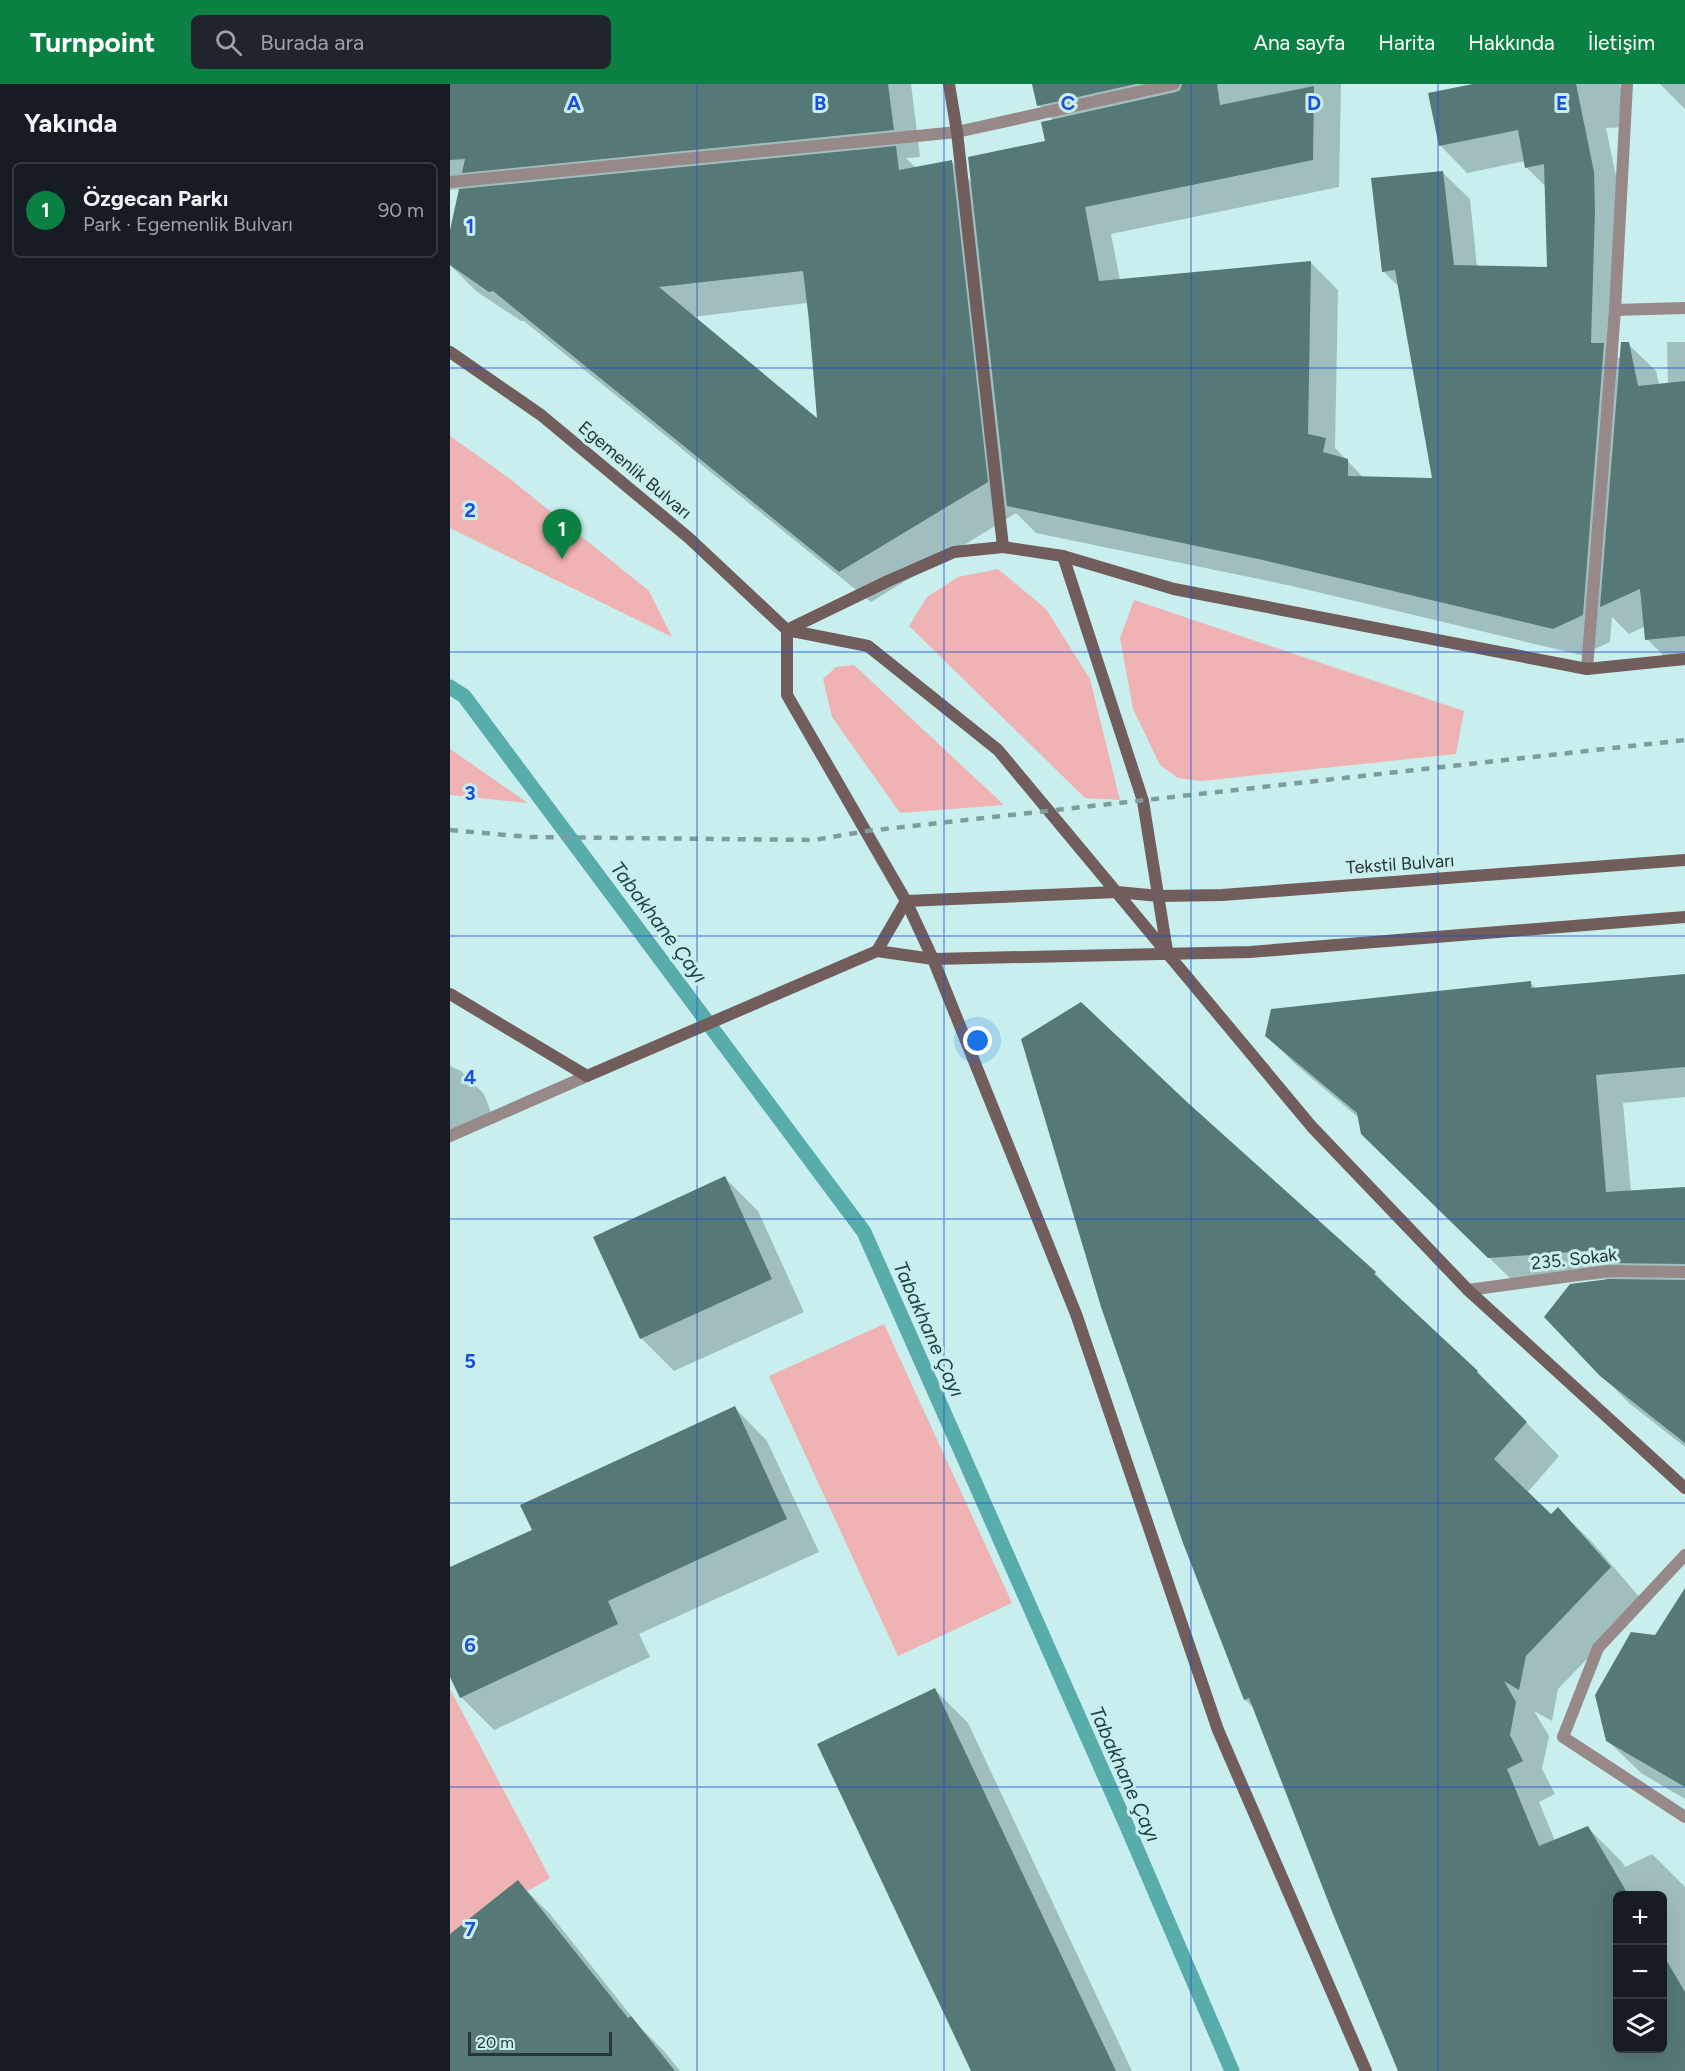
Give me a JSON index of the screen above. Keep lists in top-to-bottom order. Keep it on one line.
{"streets":{"main road":["Egemenlik Bulvarı","Tekstil Bulvarı"],"street":["235. Sokak"]},"water":["Tabakhane Çayı"],"scale_bar":"20 m","page":{"header":"Turnpoint","search":"Burada ara","nav":["Ana sayfa","Harita","Hakkında","İletişim"],"heading":"Yakında","list":[{"mark":"1","name":"Özgecan Parkı","note":"Park · Egemenlik Bulvarı","value":"90 m"}],"pins":"1","map_buttons":["+","−"],"scale":"20 m"},"grid":{"columns":["A","B","C","D","E"],"rows":["1","2","3","4","5","6","7"]}}
